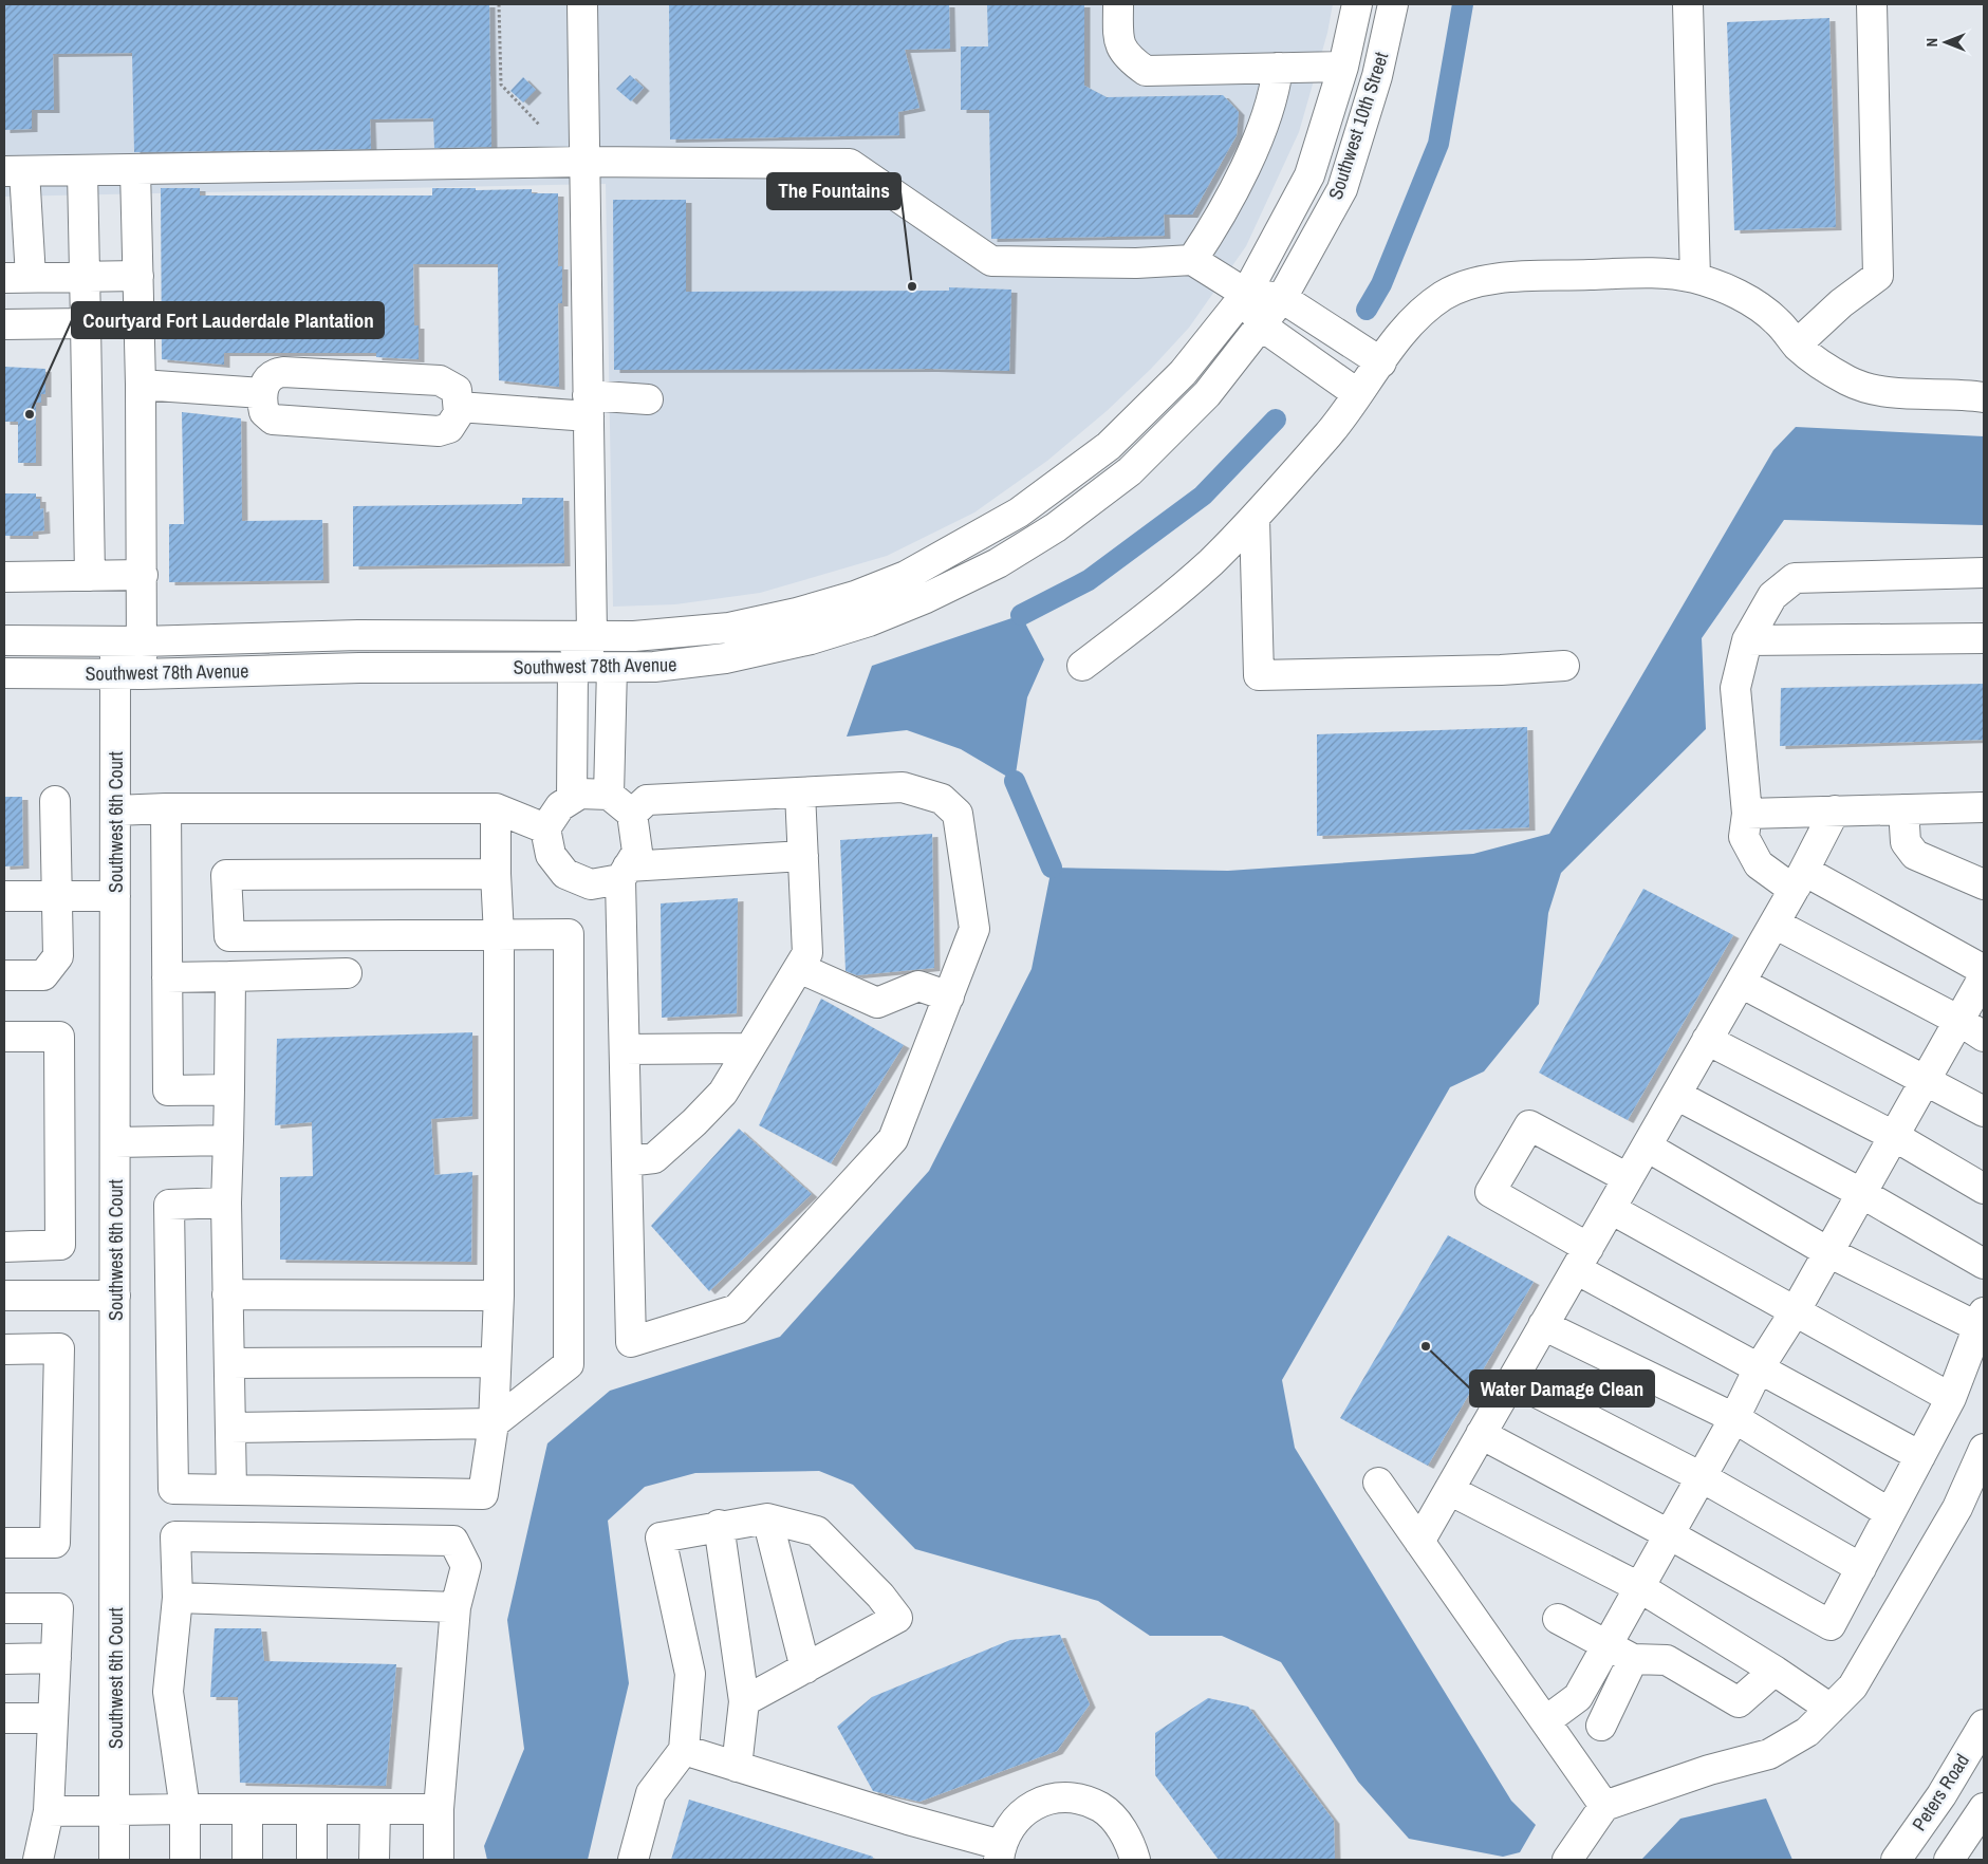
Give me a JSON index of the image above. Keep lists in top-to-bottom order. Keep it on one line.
{"streets":{"street":["Southwest 10th Street","Southwest 78th Avenue","Southwest 6th Court","Peters Road"]},"crossings":[["Southwest 10th Street","Southwest 78th Avenue"],["Southwest 78th Avenue","Southwest 6th Court"]],"places":["The Fountains","Courtyard Fort Lauderdale Plantation","Water Damage Clean"],"north":"left"}
